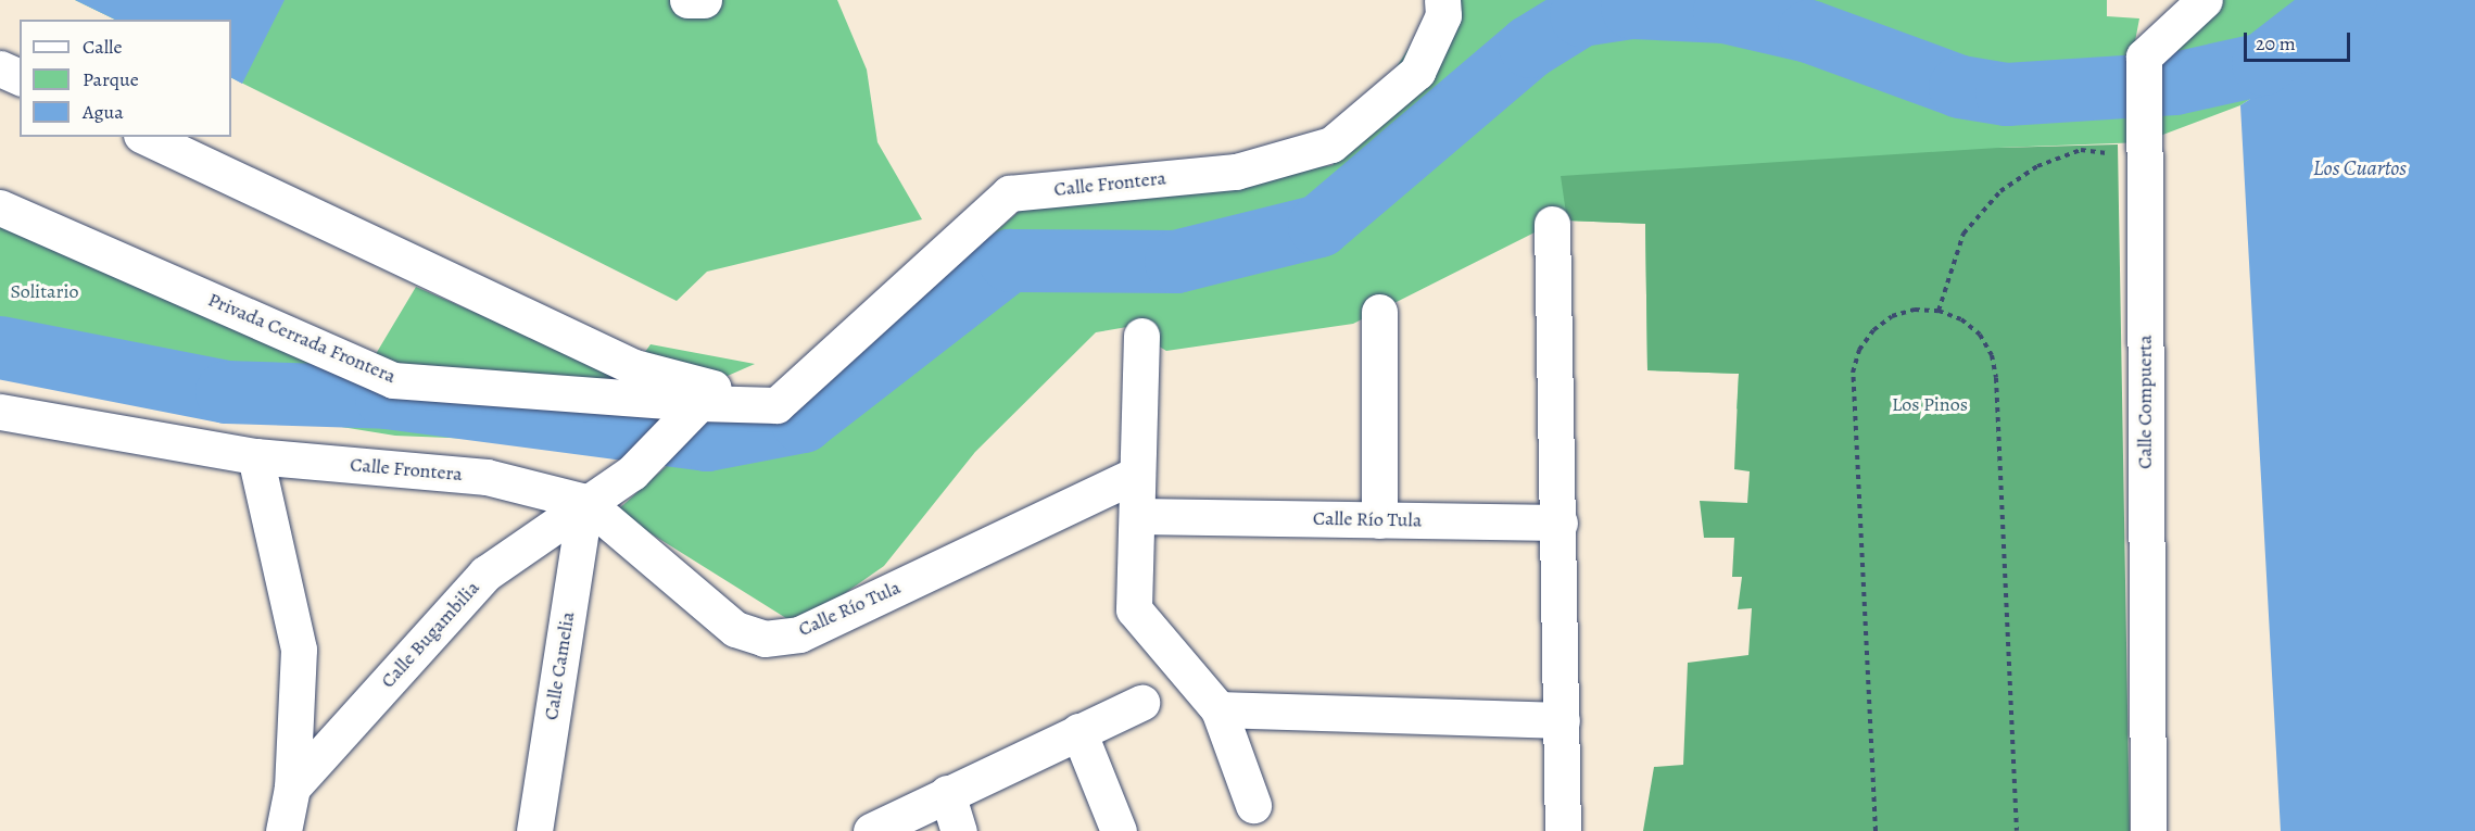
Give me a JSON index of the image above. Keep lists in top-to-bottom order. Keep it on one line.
{"streets":{"street":["Calle Frontera","Privada Cerrada Frontera","Calle Compuerta","Calle Río Tula","Calle Bugambilia","Calle Camelia"]},"crossings":[["Calle Frontera","Calle Río Tula"],["Calle Frontera","Calle Bugambilia"],["Calle Frontera","Calle Camelia"],["Calle Río Tula","Calle Bugambilia"],["Calle Río Tula","Calle Camelia"],["Calle Bugambilia","Calle Camelia"]],"water":["Los Cuartos"],"parks":["Solitario","Los Pinos"],"legend":["Calle","Parque","Agua"],"scale_bar":"20 m"}
